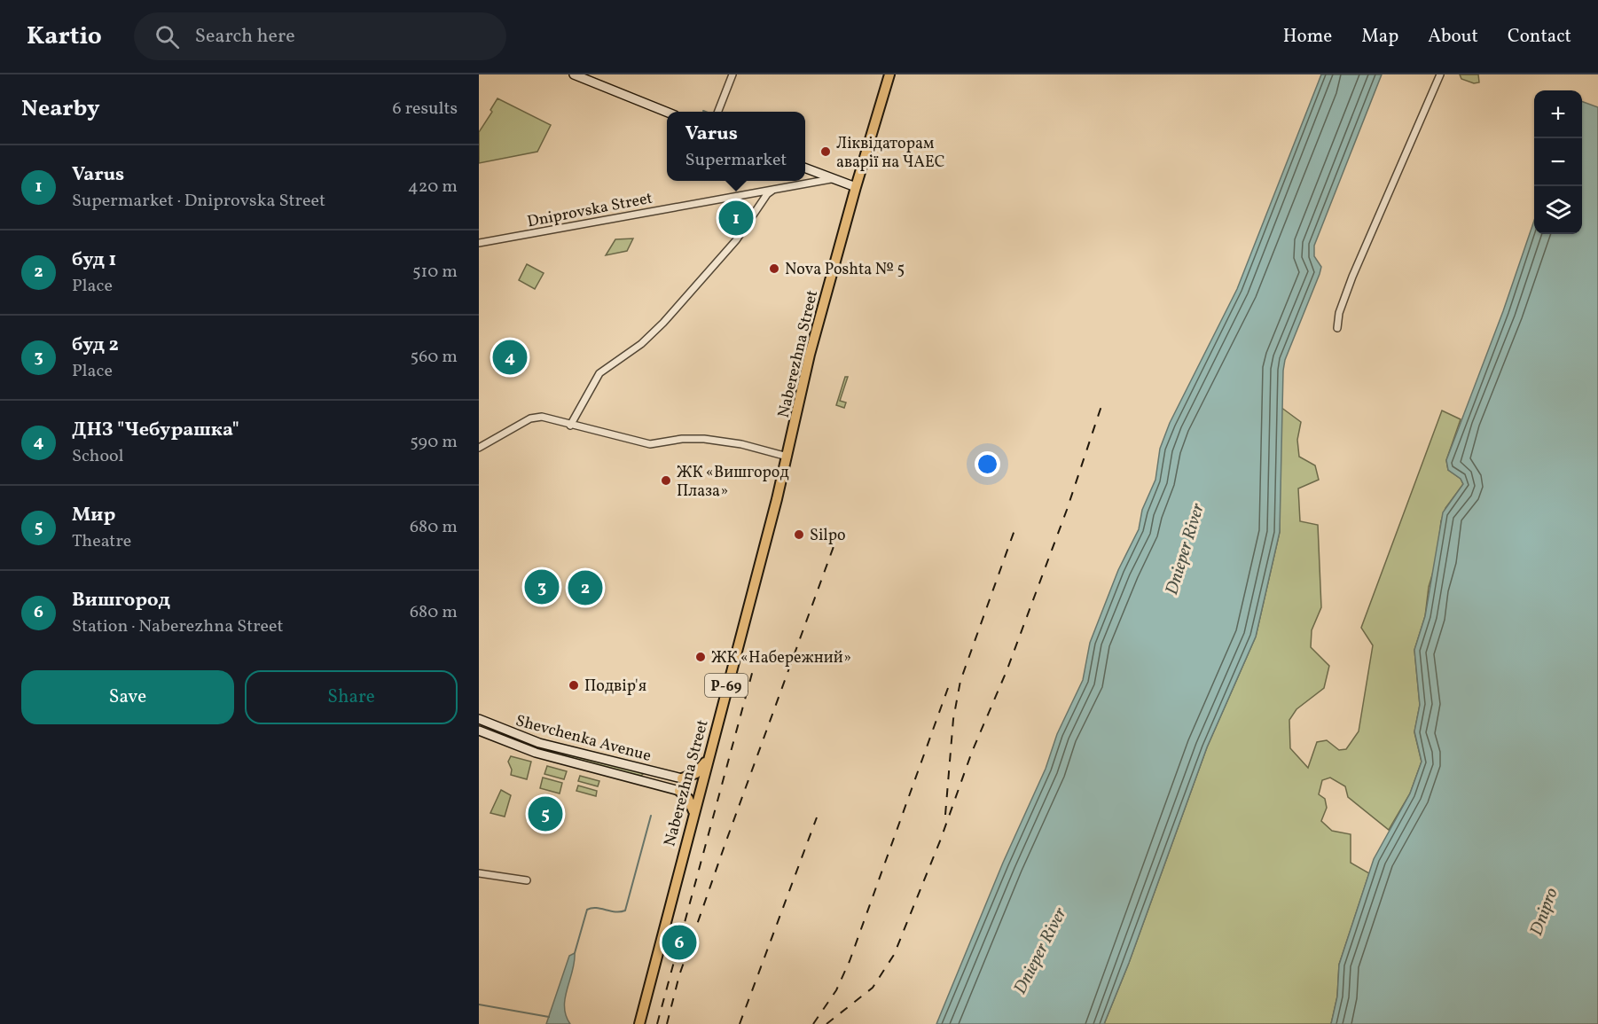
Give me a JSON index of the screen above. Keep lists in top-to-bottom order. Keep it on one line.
{"streets":{"main road":["Naberezhna Street","Р-69"],"street":["Dniprovska Street","Shevchenka Avenue"]},"water":["Dnieper River","Dnipro"],"places":["Ліквідаторам аварії на ЧАЕС","Nova Poshta № 5","ЖК «Вишгород Плаза»","Silpo","ЖК «Набережний»","Подвір'я"],"page":{"header":"Kartio","search":"Search here","nav":["Home","Map","About","Contact"],"heading":["Nearby","6 results"],"map_buttons":["+","−"],"popup":["Varus","Supermarket"],"list":[{"mark":"1","name":"Varus","note":"Supermarket · Dniprovska Street","value":"420 m"},{"mark":"2","name":"буд 1","note":"Place","value":"510 m"},{"mark":"3","name":"буд 2","note":"Place","value":"560 m"},{"mark":"4","name":"ДНЗ \"Чебурашка\"","note":"School","value":"590 m"},{"mark":"5","name":"Мир","note":"Theatre","value":"680 m"},{"mark":"6","name":"Вишгород","note":"Station · Naberezhna Street","value":"680 m"}],"pins":["1","4","3","2","5","6"],"buttons":["Save","Share"]}}
